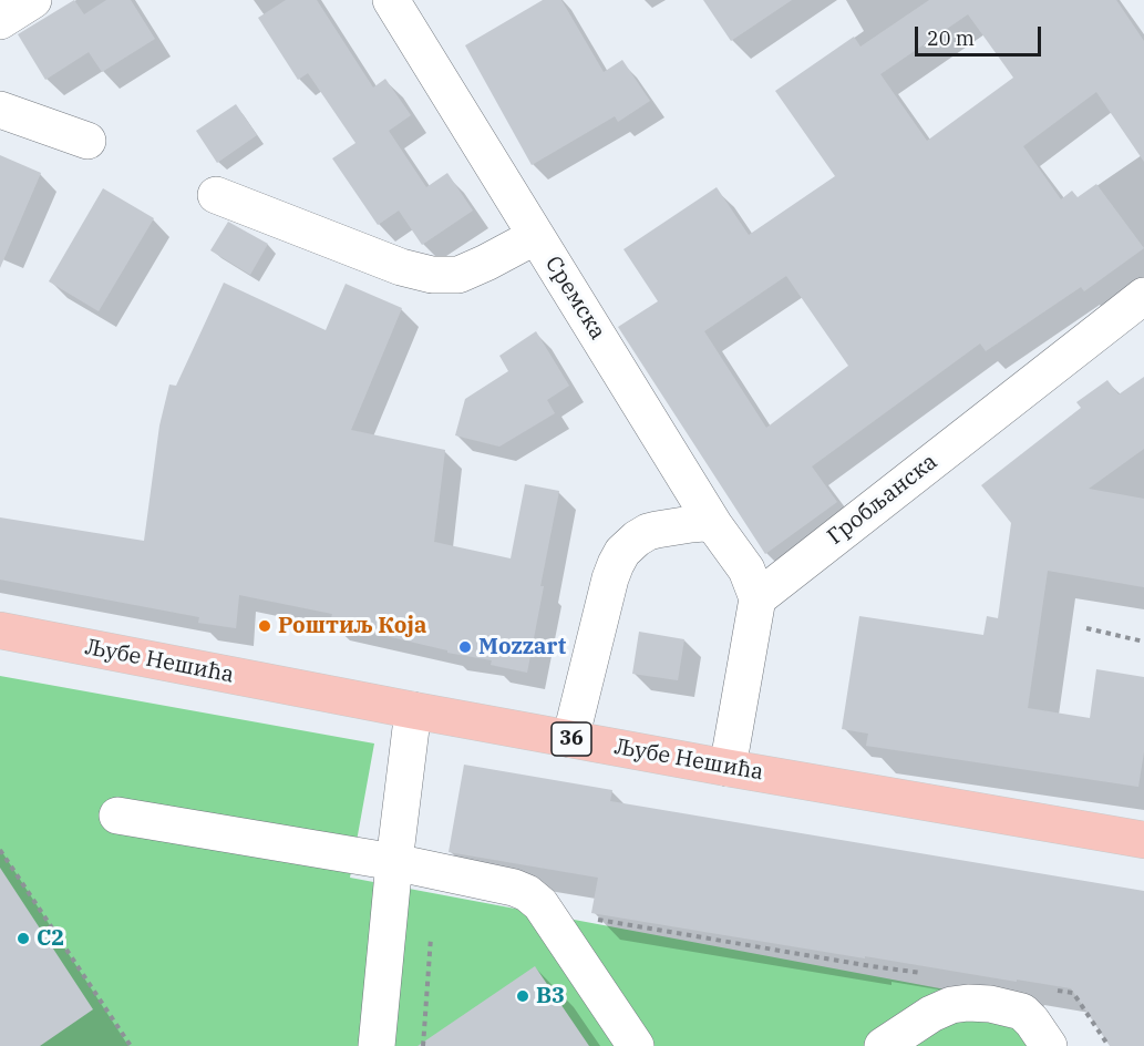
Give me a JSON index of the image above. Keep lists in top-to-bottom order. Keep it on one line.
{"streets":{"main road":["Љубе Нешића","36"],"street":["Сремска","Гробљанска"]},"crossings":[["Сремска","Гробљанска"]],"places":["Роштиљ Која","Mozzart","C2","B3"],"scale_bar":"20 m"}
